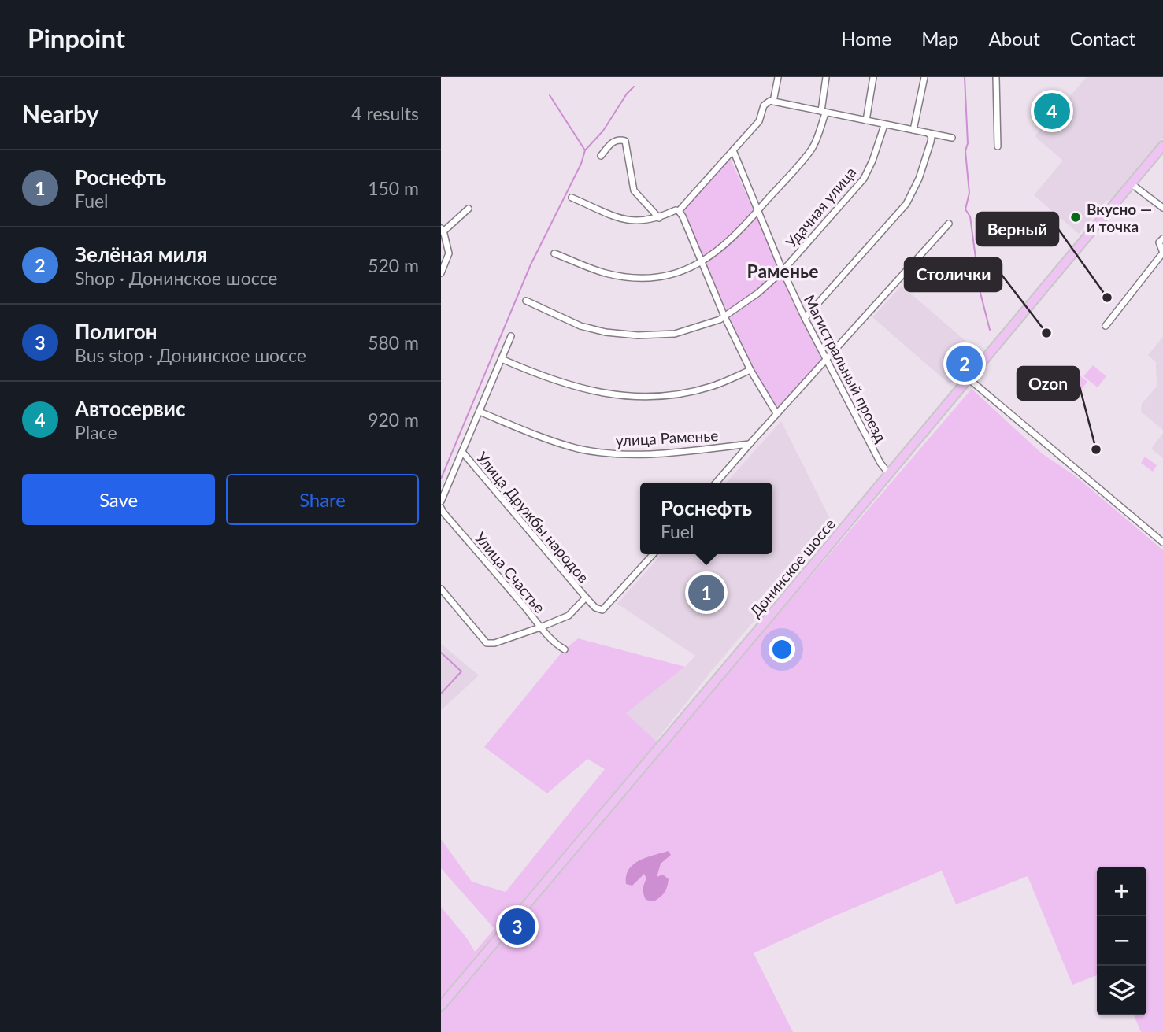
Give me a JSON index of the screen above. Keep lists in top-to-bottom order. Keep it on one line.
{"streets":{"main road":["Донинское шоссе"],"street":["Удачная улица","Магистральный проезд","улица Раменье","Улица Дружбы народов","Улица Счастье"]},"crossings":[["Удачная улица","Магистральный проезд"],["Магистральный проезд","Донинское шоссе"],["Улица Дружбы народов","Улица Счастье"]],"districts":["Раменье"],"places":["Вкусно — и точка","Верный","Столички","Ozon"],"page":{"header":"Pinpoint","nav":["Home","Map","About","Contact"],"heading":["Nearby","4 results"],"pins":["4","2","1","3"],"list":[{"mark":"1","name":"Роснефть","note":"Fuel","value":"150 m"},{"mark":"2","name":"Зелёная миля","note":"Shop · Донинское шоссе","value":"520 m"},{"mark":"3","name":"Полигон","note":"Bus stop · Донинское шоссе","value":"580 m"},{"mark":"4","name":"Автосервис","note":"Place","value":"920 m"}],"buttons":["Save","Share"],"popup":["Роснефть","Fuel"],"map_buttons":["+","−"]}}
